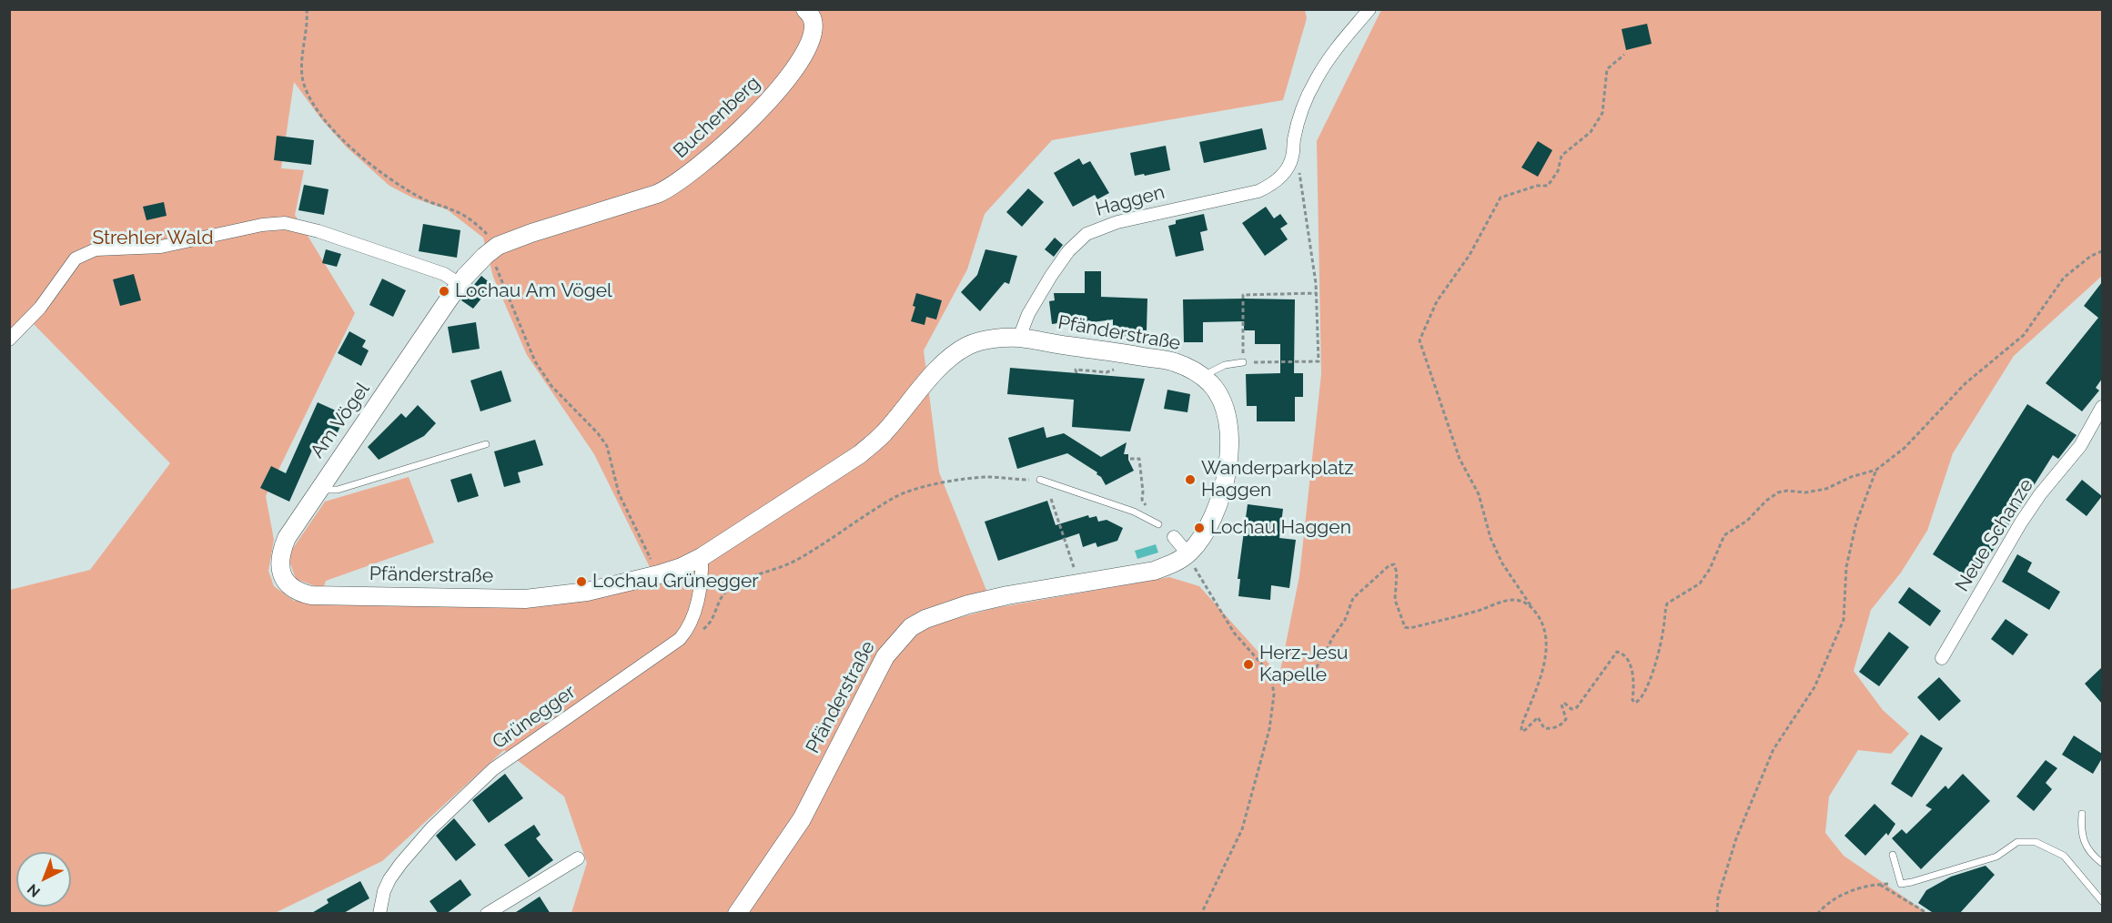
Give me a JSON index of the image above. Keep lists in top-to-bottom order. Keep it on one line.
{"streets":{"street":["Buchenberg","Haggen","Pfänderstraße","Am Vögel","Neue Schanze","Grünegger"]},"crossings":[["Buchenberg","Am Vögel"],["Haggen","Pfänderstraße"],["Pfänderstraße","Am Vögel"],["Pfänderstraße","Grünegger"]],"parks":["Strehler Wald"],"places":["Lochau Am Vögel","Wanderparkplatz Haggen","Lochau Haggen","Lochau Grünegger","Herz-Jesu Kapelle"],"north":"bottom left"}
